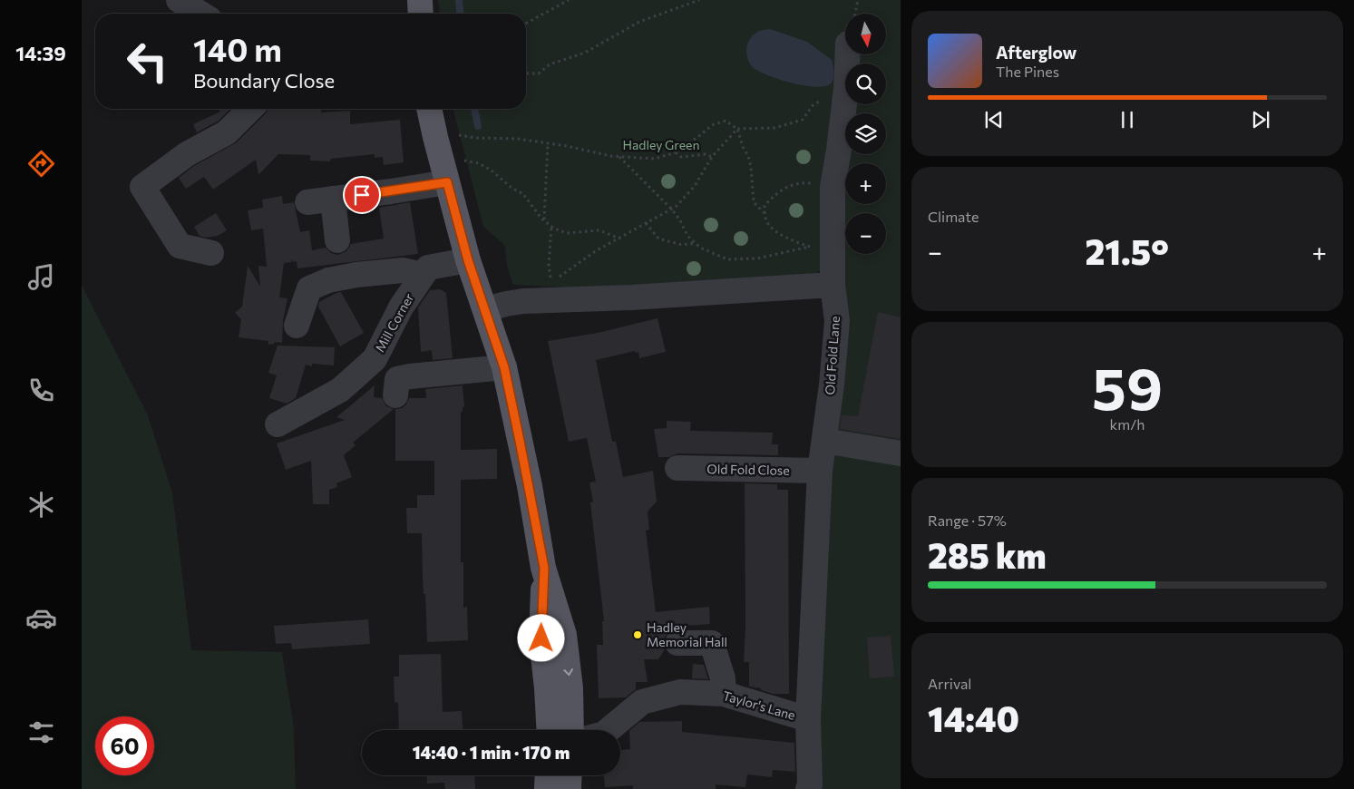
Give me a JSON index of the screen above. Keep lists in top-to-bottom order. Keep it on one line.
{"streets":{"street":["Mill Corner","Old Fold Lane","Old Fold Close","Taylor's Lane"]},"crossings":[["Old Fold Lane","Old Fold Close"],["Old Fold Lane","Taylor's Lane"]],"parks":["Hadley Green"],"places":["Hadley Memorial Hall"],"north":"bottom","page":{"tabs":"14:39","map_buttons":["+","−"],"turn":["140 m","Boundary Close"],"song":["Afterglow","The Pines"],"tile":["Climate",["59","km/h"],["Range · 57%","285 km"],["Arrival","14:40"]],"heat":["−","21.5°","+"],"limit":"60","trip":"14:40 · 1 min · 170 m"}}
